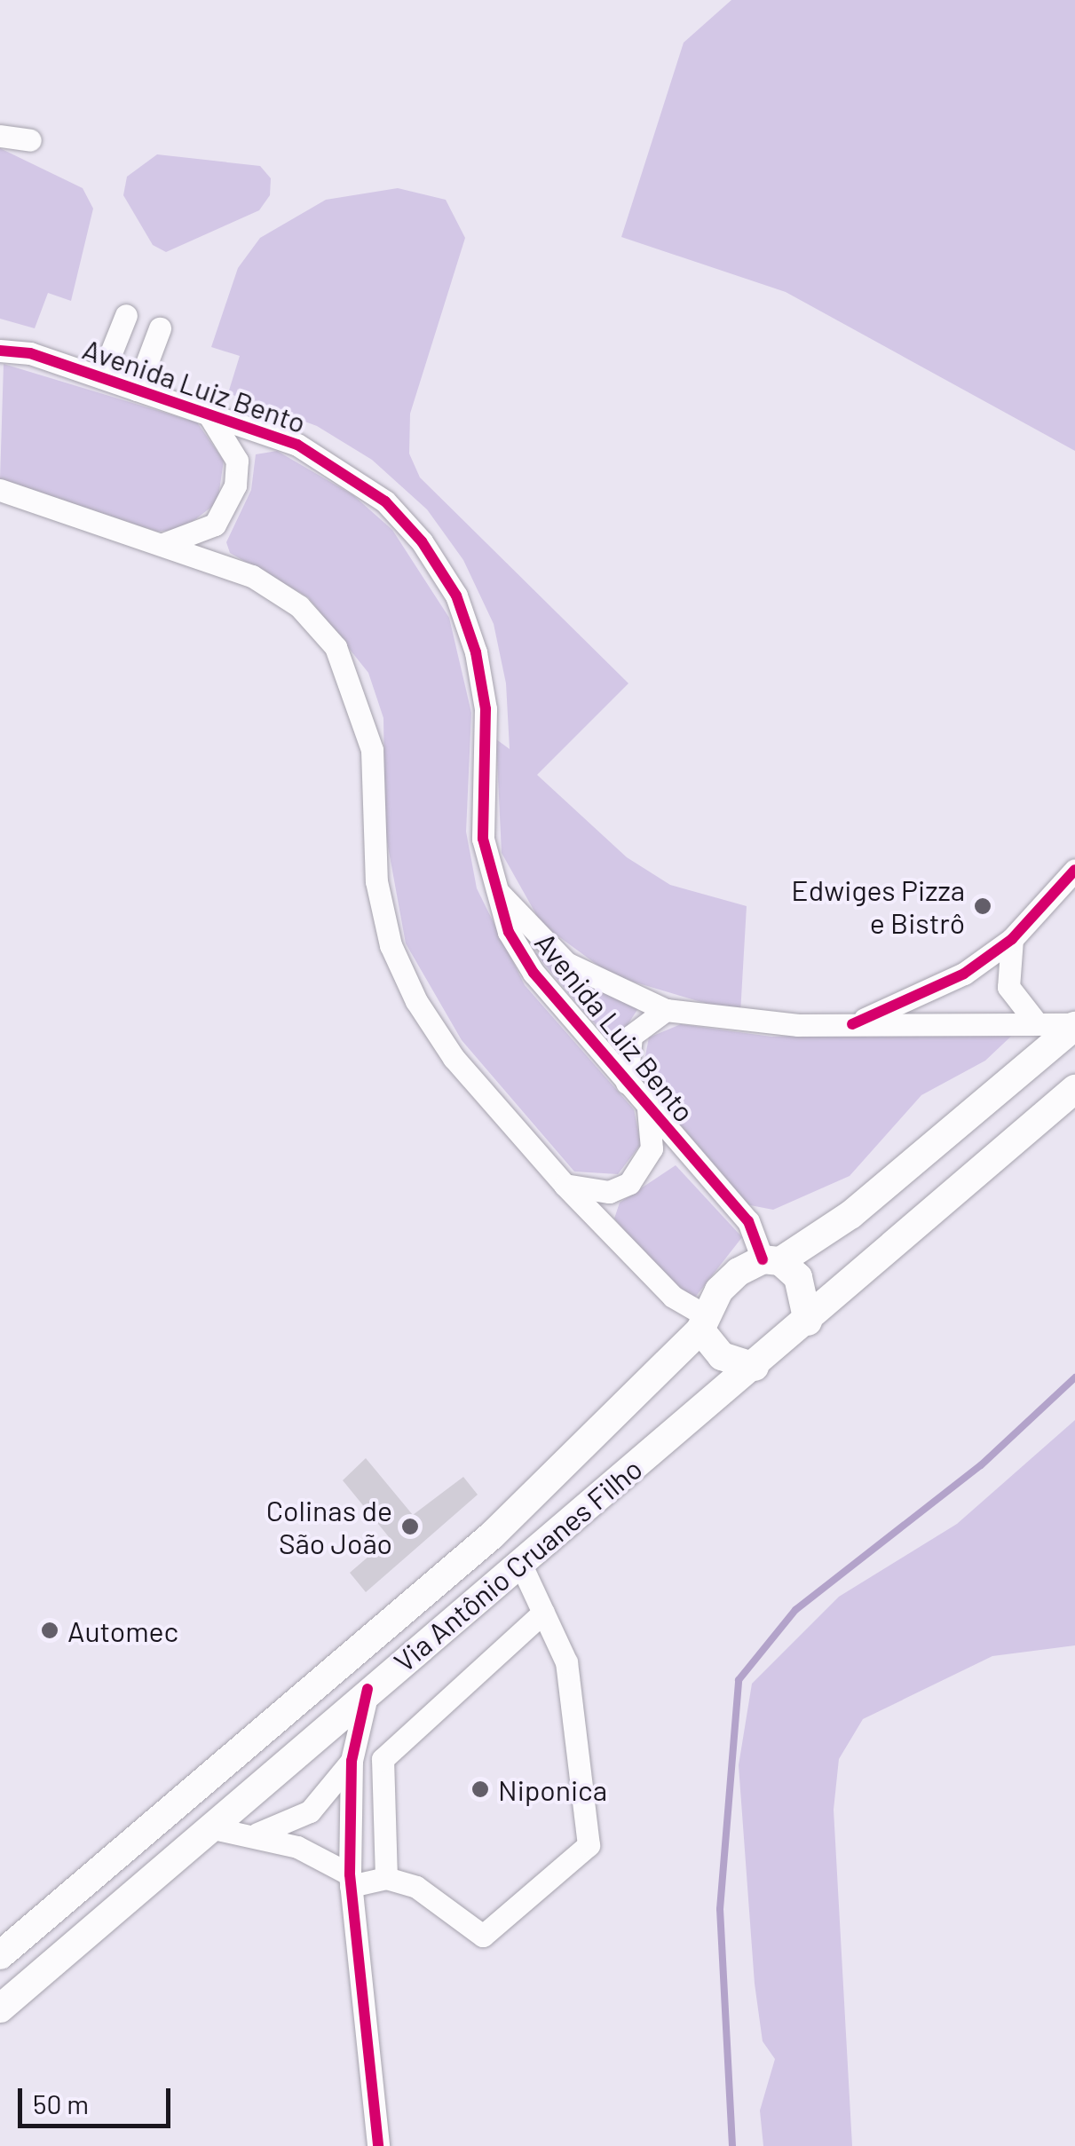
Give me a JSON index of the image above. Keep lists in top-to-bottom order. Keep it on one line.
{"streets":{"main road":["Via Antônio Cruanes Filho"],"street":["Avenida Luiz Bento"]},"crossings":[["Avenida Luiz Bento","Via Antônio Cruanes Filho"]],"places":["Edwiges Pizza e Bistrô","Colinas de São João","Automec","Niponica"],"scale_bar":"50 m"}
